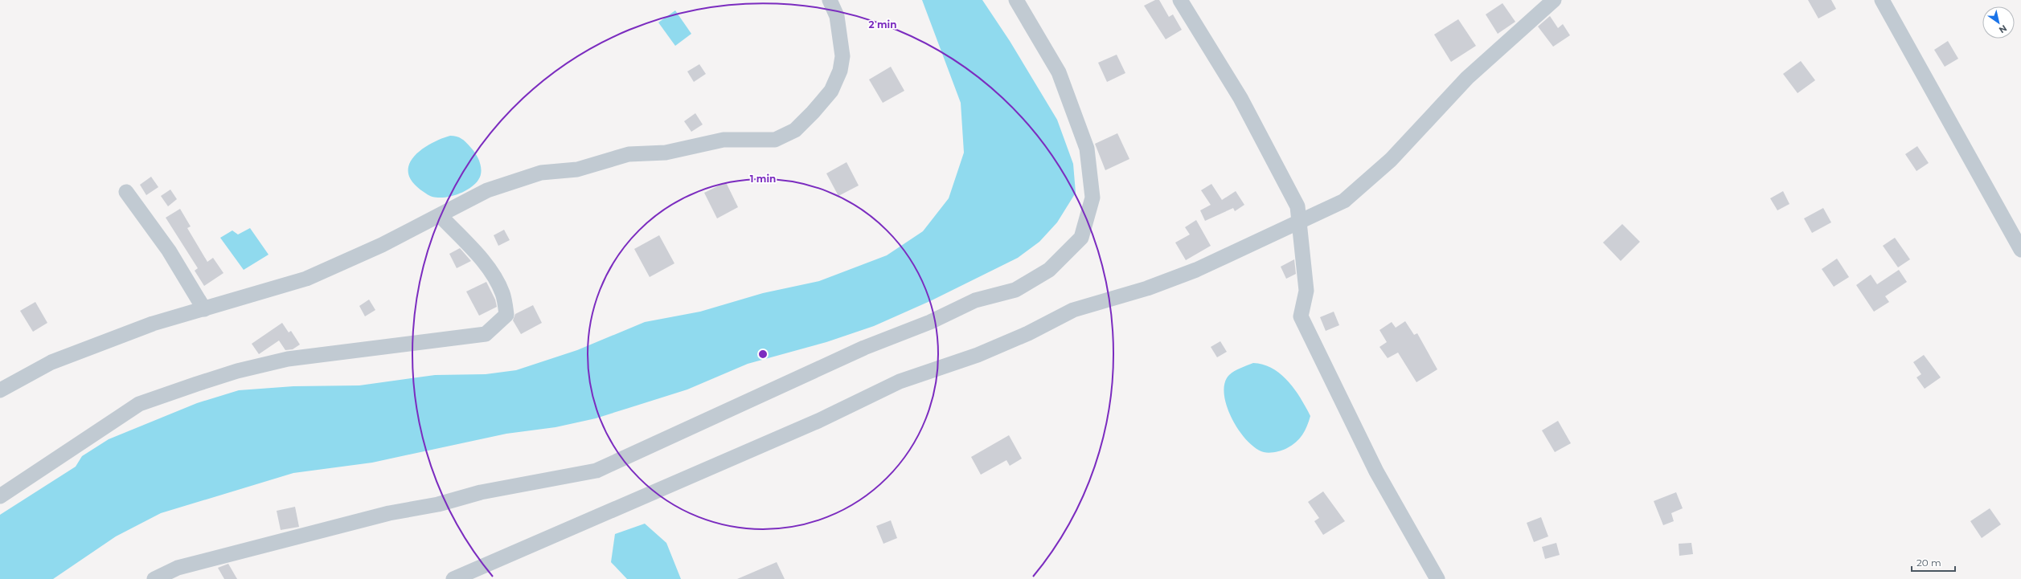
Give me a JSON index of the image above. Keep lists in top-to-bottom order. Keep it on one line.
{"scale_bar":"20 m","north":"bottom right","rings":["2 min","1 min"]}
